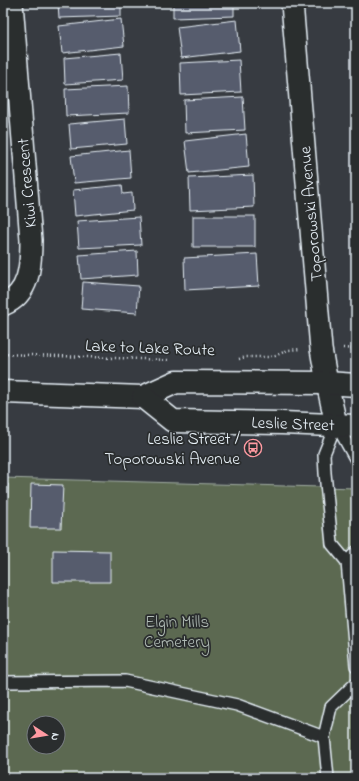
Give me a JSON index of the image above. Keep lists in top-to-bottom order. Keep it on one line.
{"streets":{"main road":["Leslie Street"],"street":["Kiwi Crescent","Toporowski Avenue"],"path":["Lake to Lake Route"]},"crossings":[["Toporowski Avenue","Leslie Street"]],"parks":["Elgin Mills Cemetery"],"places":{"bus stop":["Leslie Street / Toporowski Avenue"]},"north":"right"}
